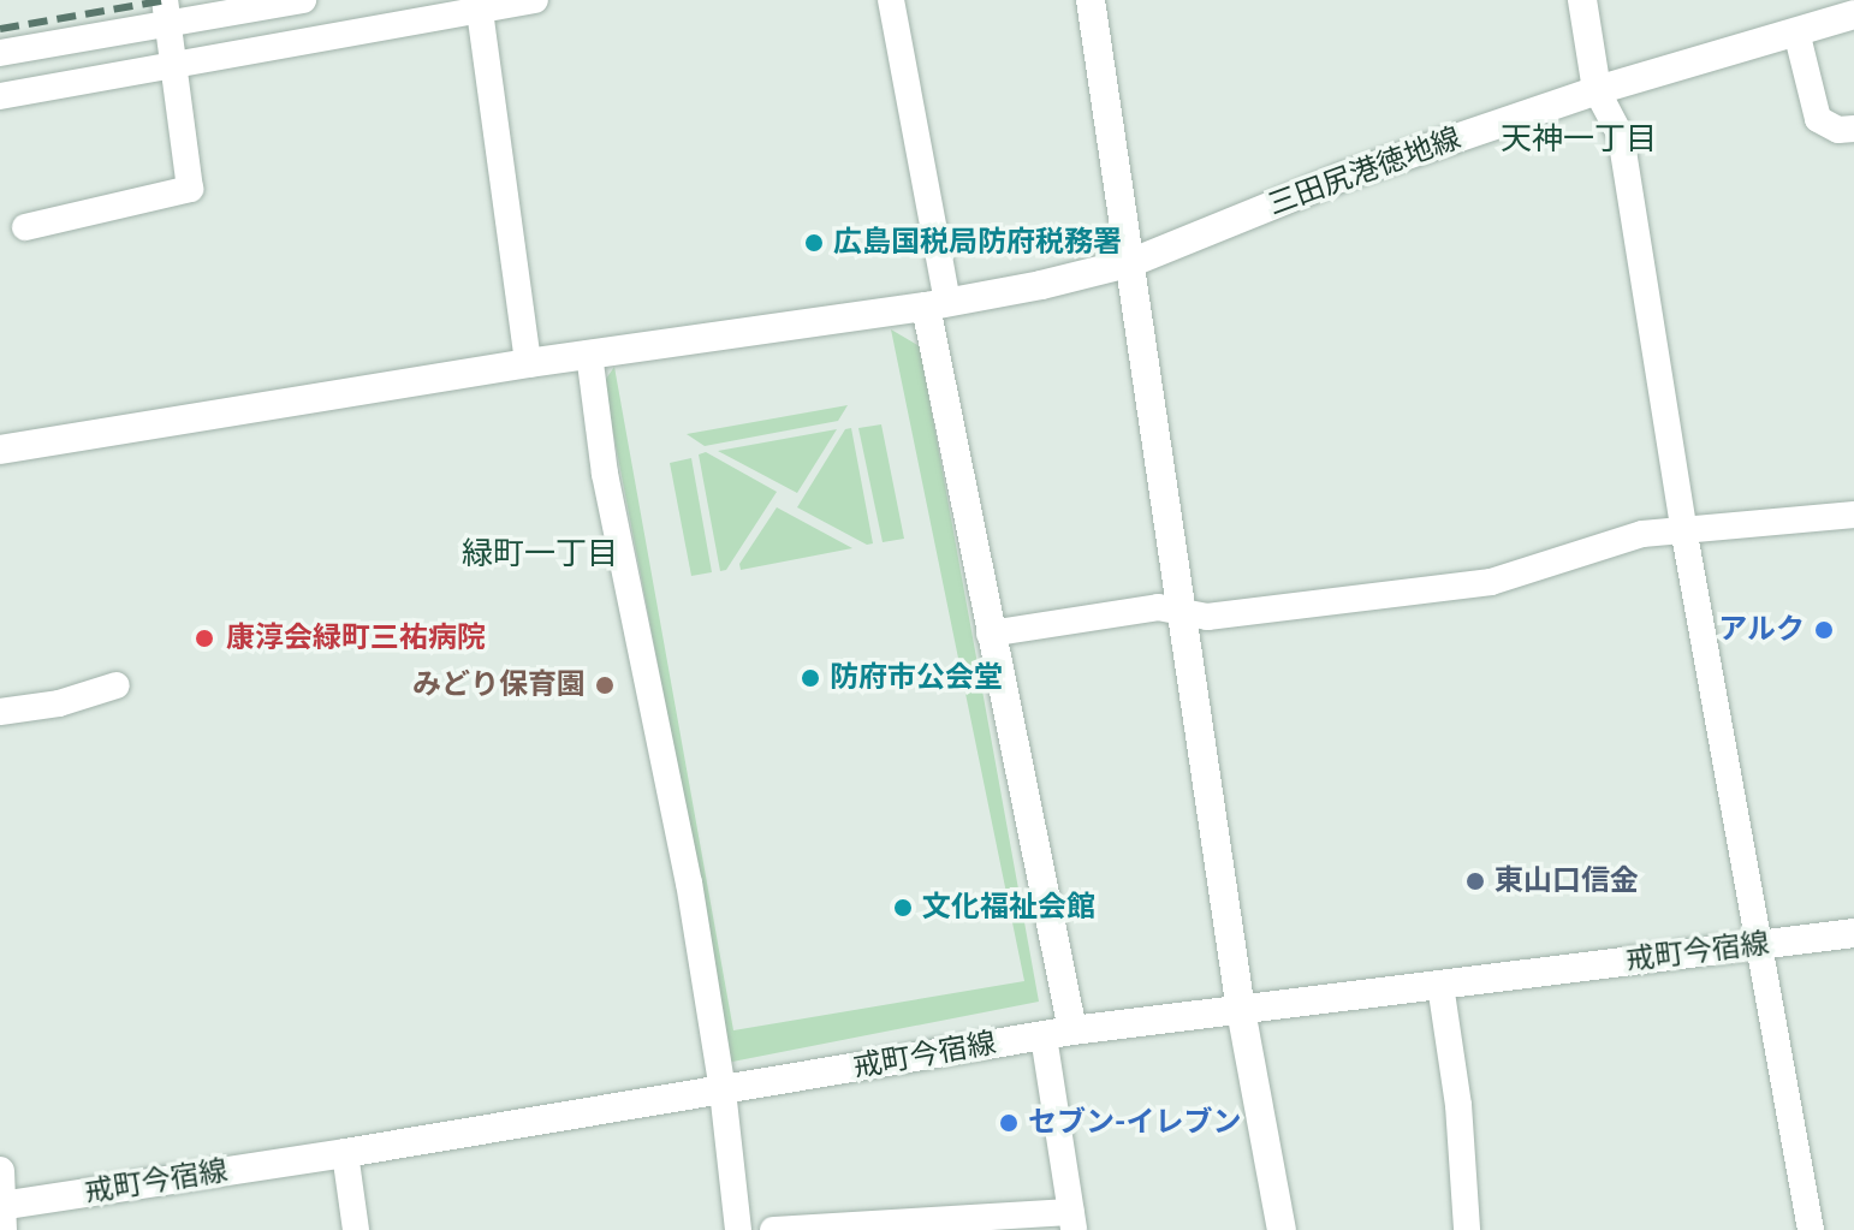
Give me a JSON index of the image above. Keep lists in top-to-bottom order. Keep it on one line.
{"streets":{"street":["三田尻港徳地線","戒町今宿線"]},"districts":["天神一丁目","緑町一丁目"],"places":["広島国税局防府税務署","アルク","康淳会緑町三祐病院","防府市公会堂","みどり保育園","東山口信金","文化福祉会館","セブン-イレブン"]}
